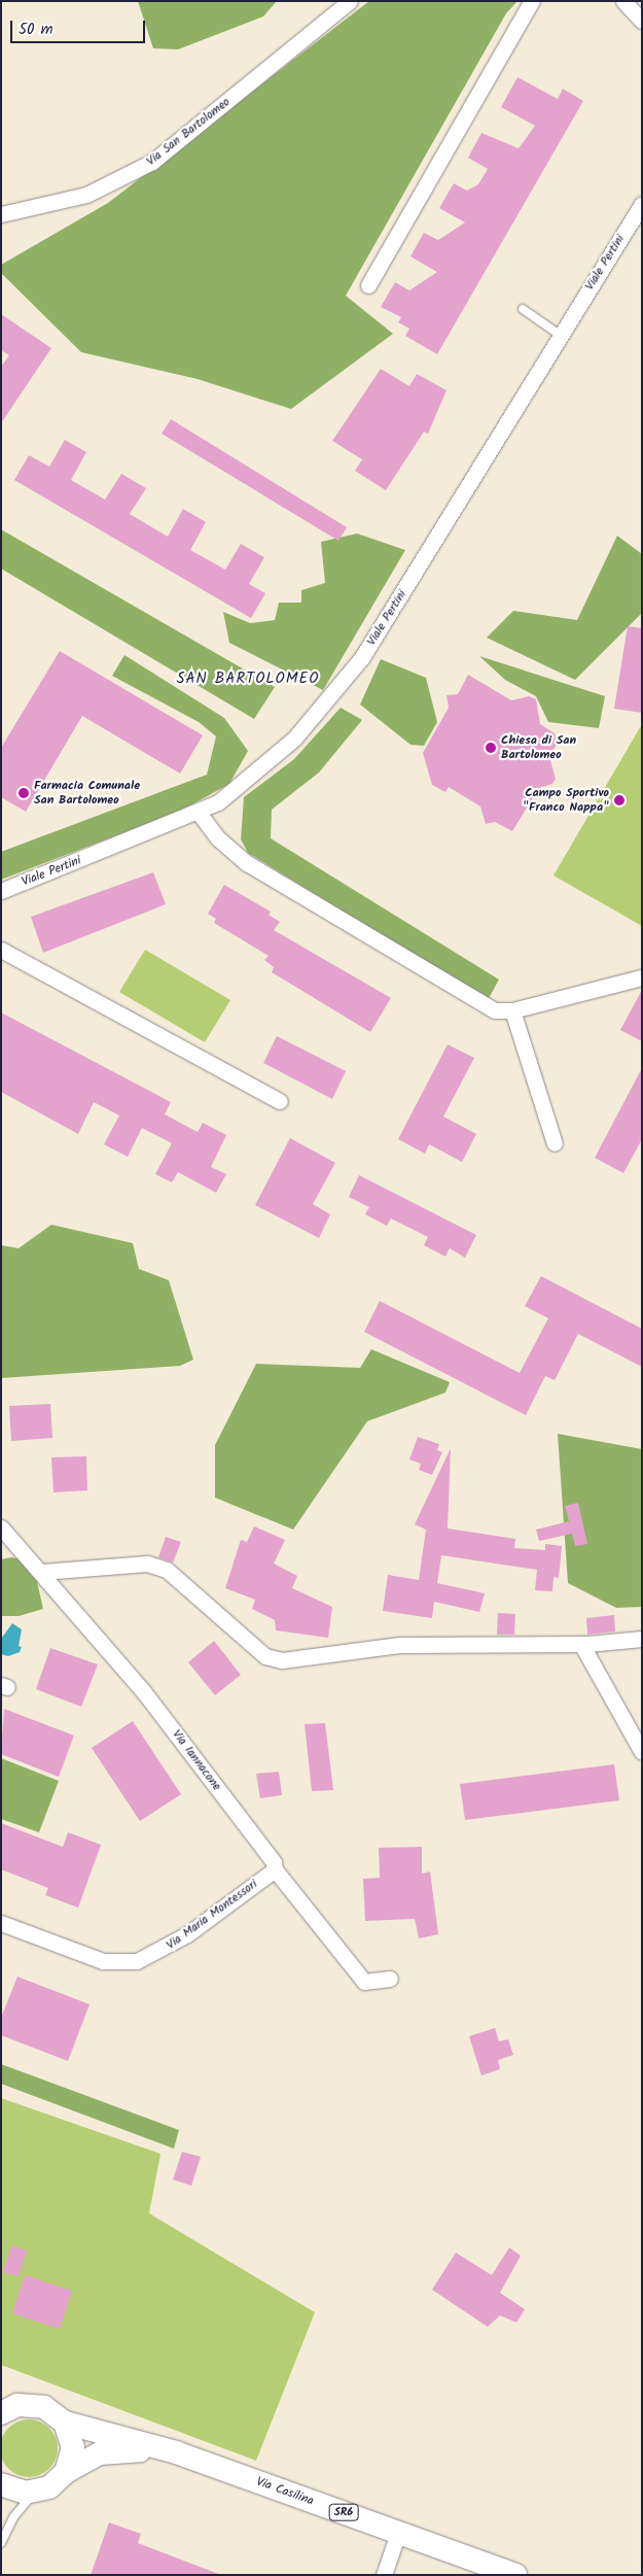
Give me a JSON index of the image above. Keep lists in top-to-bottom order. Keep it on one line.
{"streets":{"main road":["Via Casilina","SR6"],"street":["Via San Bartolomeo","Viale Pertini","Via Iannacone","Via Maria Montessori"]},"crossings":[["Via Iannacone","Via Maria Montessori"]],"districts":["SAN BARTOLOMEO"],"places":["Chiesa di San Bartolomeo","Farmacia Comunale San Bartolomeo","Campo Sportivo \"Franco Nappa\""],"scale_bar":"50 m"}
